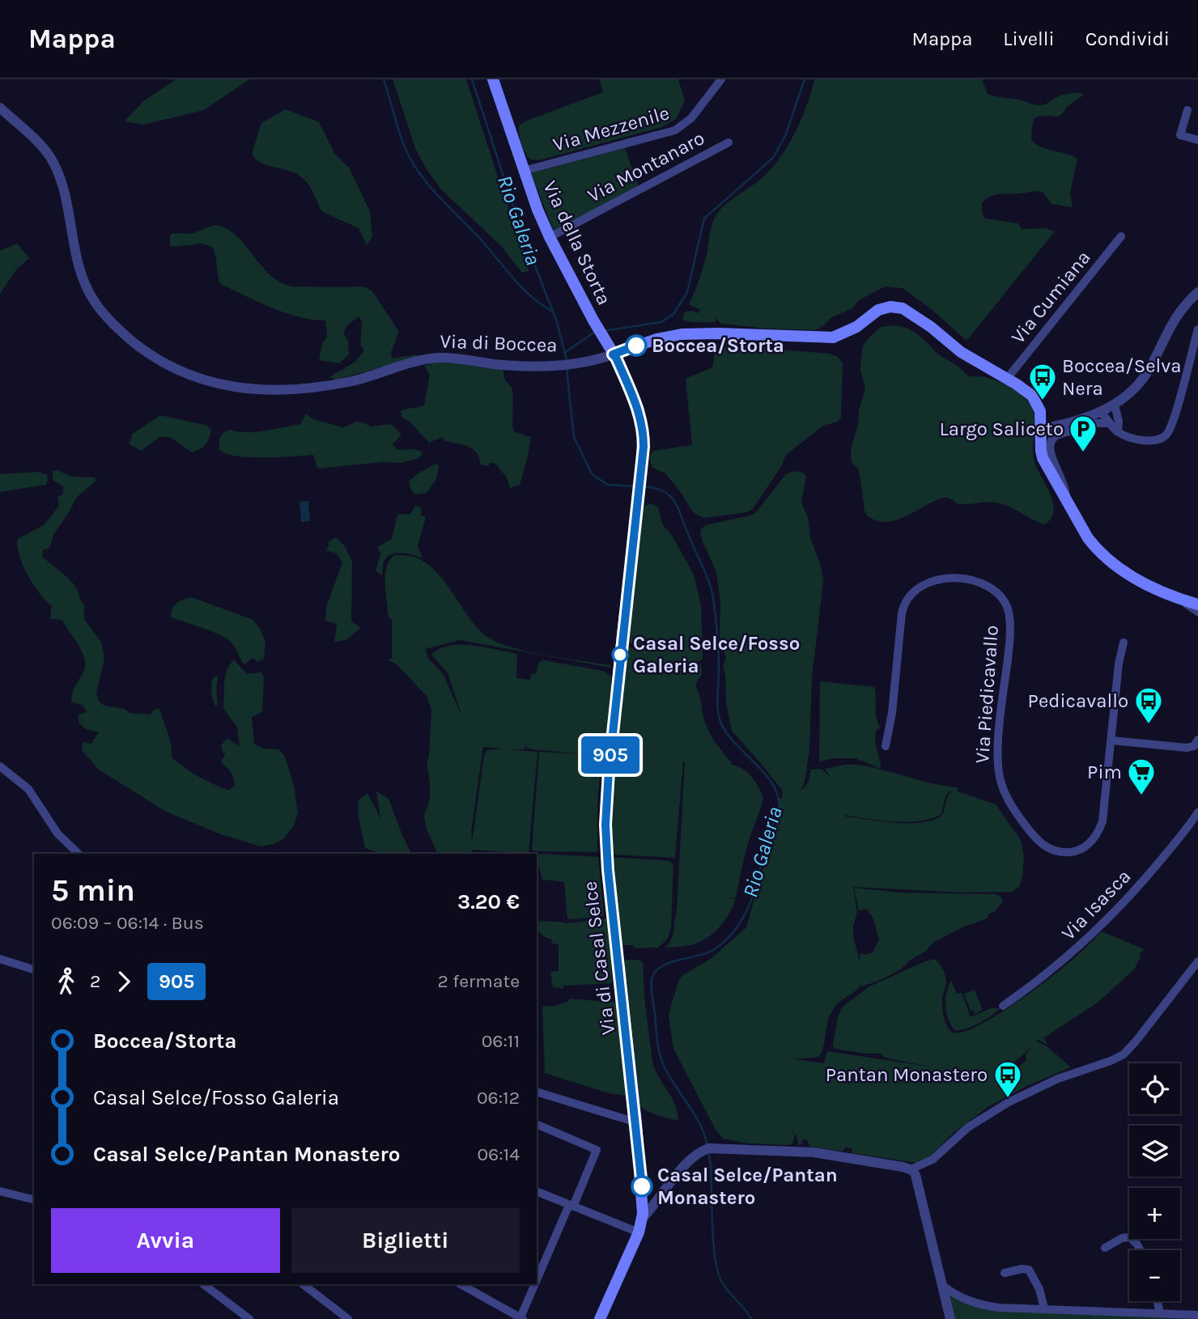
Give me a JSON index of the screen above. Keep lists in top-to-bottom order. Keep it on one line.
{"streets":{"main road":["Via della Storta","Via di Boccea","Via di Casal Selce"],"street":["Via Mezzenile","Via Montanaro","Via Cumiana","Via Piedicavallo","Via Isasca"]},"crossings":[["Via Mezzenile","Via della Storta"],["Via Montanaro","Via della Storta"],["Via della Storta","Via di Boccea"],["Via della Storta","Via di Casal Selce"],["Via Cumiana","Via di Boccea"],["Via di Boccea","Via di Casal Selce"]],"water":["Rio Galeria"],"places":{"other":["Boccea/Storta","Casal Selce/Fosso Galeria","Casal Selce/Pantan Monastero"],"bus stop":["Boccea/Selva Nera","Pedicavallo","Pantan Monastero"],"parking":["Largo Saliceto"],"supermarket":["Pim"]},"lines":["bus line 905"],"page":{"header":"Mappa","nav":["Mappa","Livelli","Condividi"],"on_map":"905","heading":["5 min","06:09 – 06:14 · Bus","3.20 €"],"legs":["2","905","2 fermate"],"list":[{"name":"Boccea/Storta","value":"06:11"},{"name":"Casal Selce/Fosso Galeria","value":"06:12"},{"name":"Casal Selce/Pantan Monastero","value":"06:14"}],"map_buttons":["+","−"],"buttons":["Avvia","Biglietti"]}}
